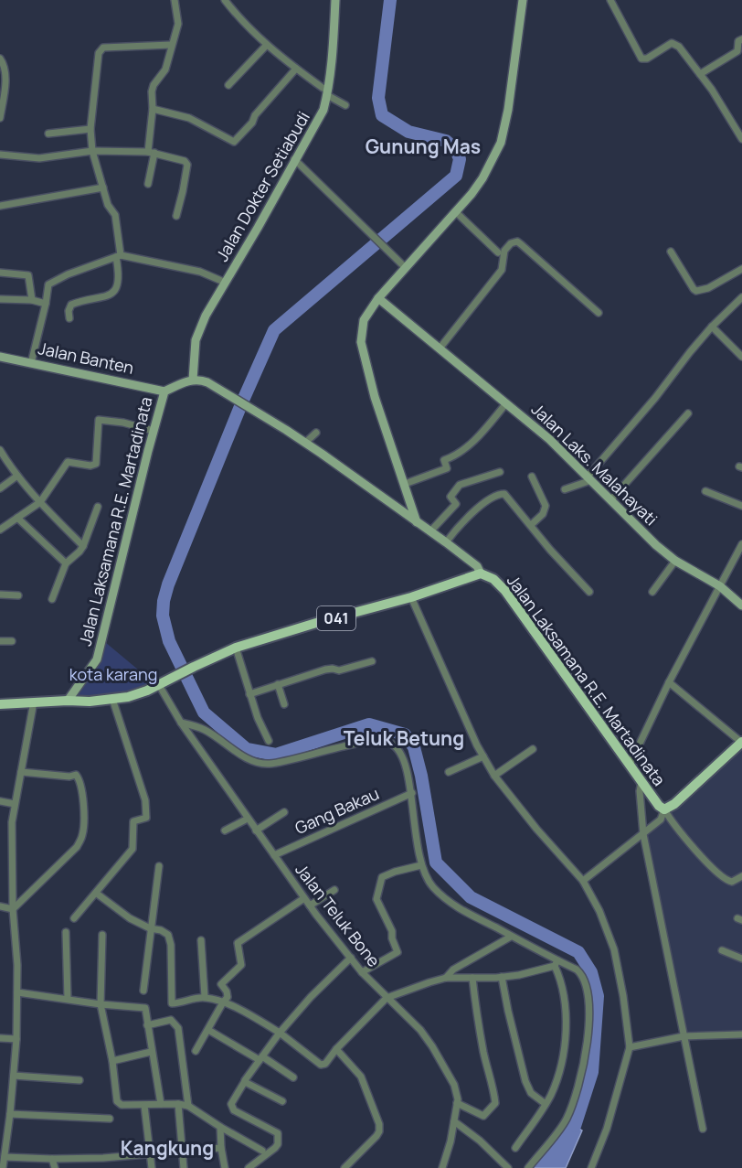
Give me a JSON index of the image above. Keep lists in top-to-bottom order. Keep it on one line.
{"streets":{"main road":["Jalan Laksamana R.E. Martadinata","041"],"street":["Jalan Dokter Setiabudi","Jalan Banten","Jalan Laks. Malahayati","Gang Bakau","Jalan Teluk Bone"]},"crossings":[["Jalan Dokter Setiabudi","Jalan Laksamana R.E. Martadinata"],["Jalan Banten","Jalan Laksamana R.E. Martadinata"],["Jalan Laksamana R.E. Martadinata","041"],["Jalan Laksamana R.E. Martadinata","Jalan Teluk Bone"],["041","Jalan Teluk Bone"],["Gang Bakau","Jalan Teluk Bone"]],"districts":["Gunung Mas","Teluk Betung","Kangkung"],"parks":["kota karang"]}
